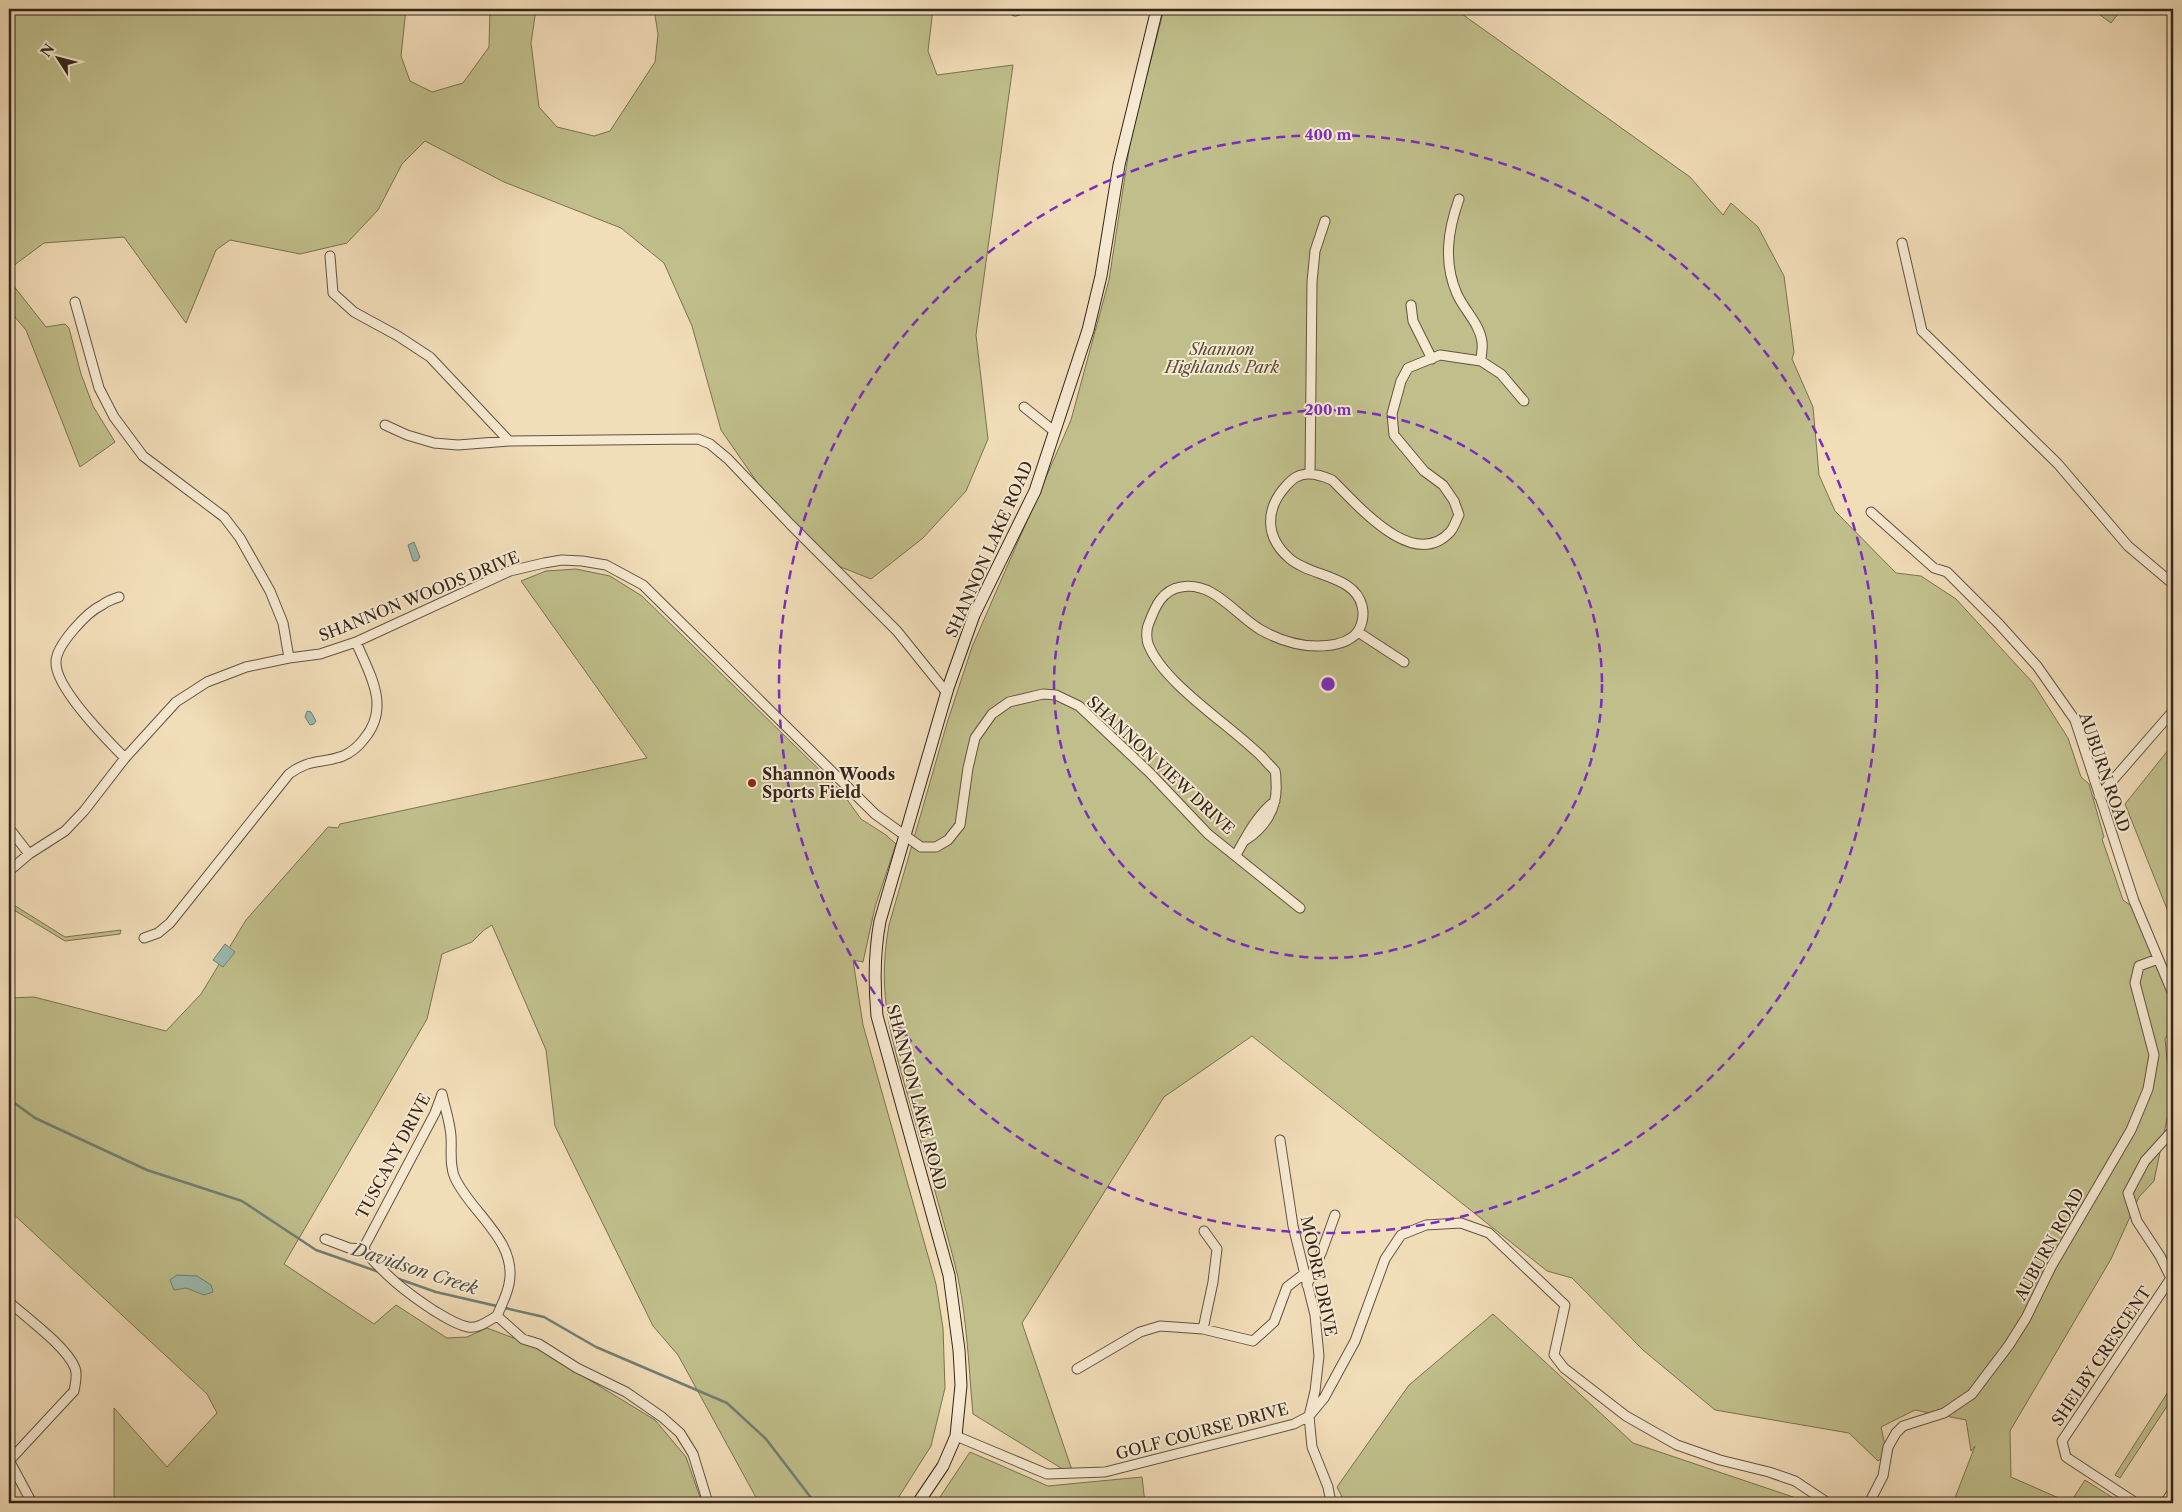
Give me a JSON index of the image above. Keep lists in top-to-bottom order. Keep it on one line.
{"streets":{"main road":["SHANNON LAKE ROAD"],"street":["SHANNON WOODS DRIVE","SHANNON VIEW DRIVE","AUBURN ROAD","TUSCANY DRIVE","MOORE DRIVE","SHELBY CRESCENT","GOLF COURSE DRIVE"]},"crossings":[["SHANNON LAKE ROAD","SHANNON WOODS DRIVE"],["SHANNON LAKE ROAD","SHANNON VIEW DRIVE"],["SHANNON LAKE ROAD","GOLF COURSE DRIVE"],["SHANNON WOODS DRIVE","SHANNON VIEW DRIVE"],["MOORE DRIVE","GOLF COURSE DRIVE"]],"water":["Davidson Creek"],"parks":["Shannon Highlands Park"],"places":["Shannon Woods Sports Field"],"north":"top left","rings":["400 m","200 m"]}
